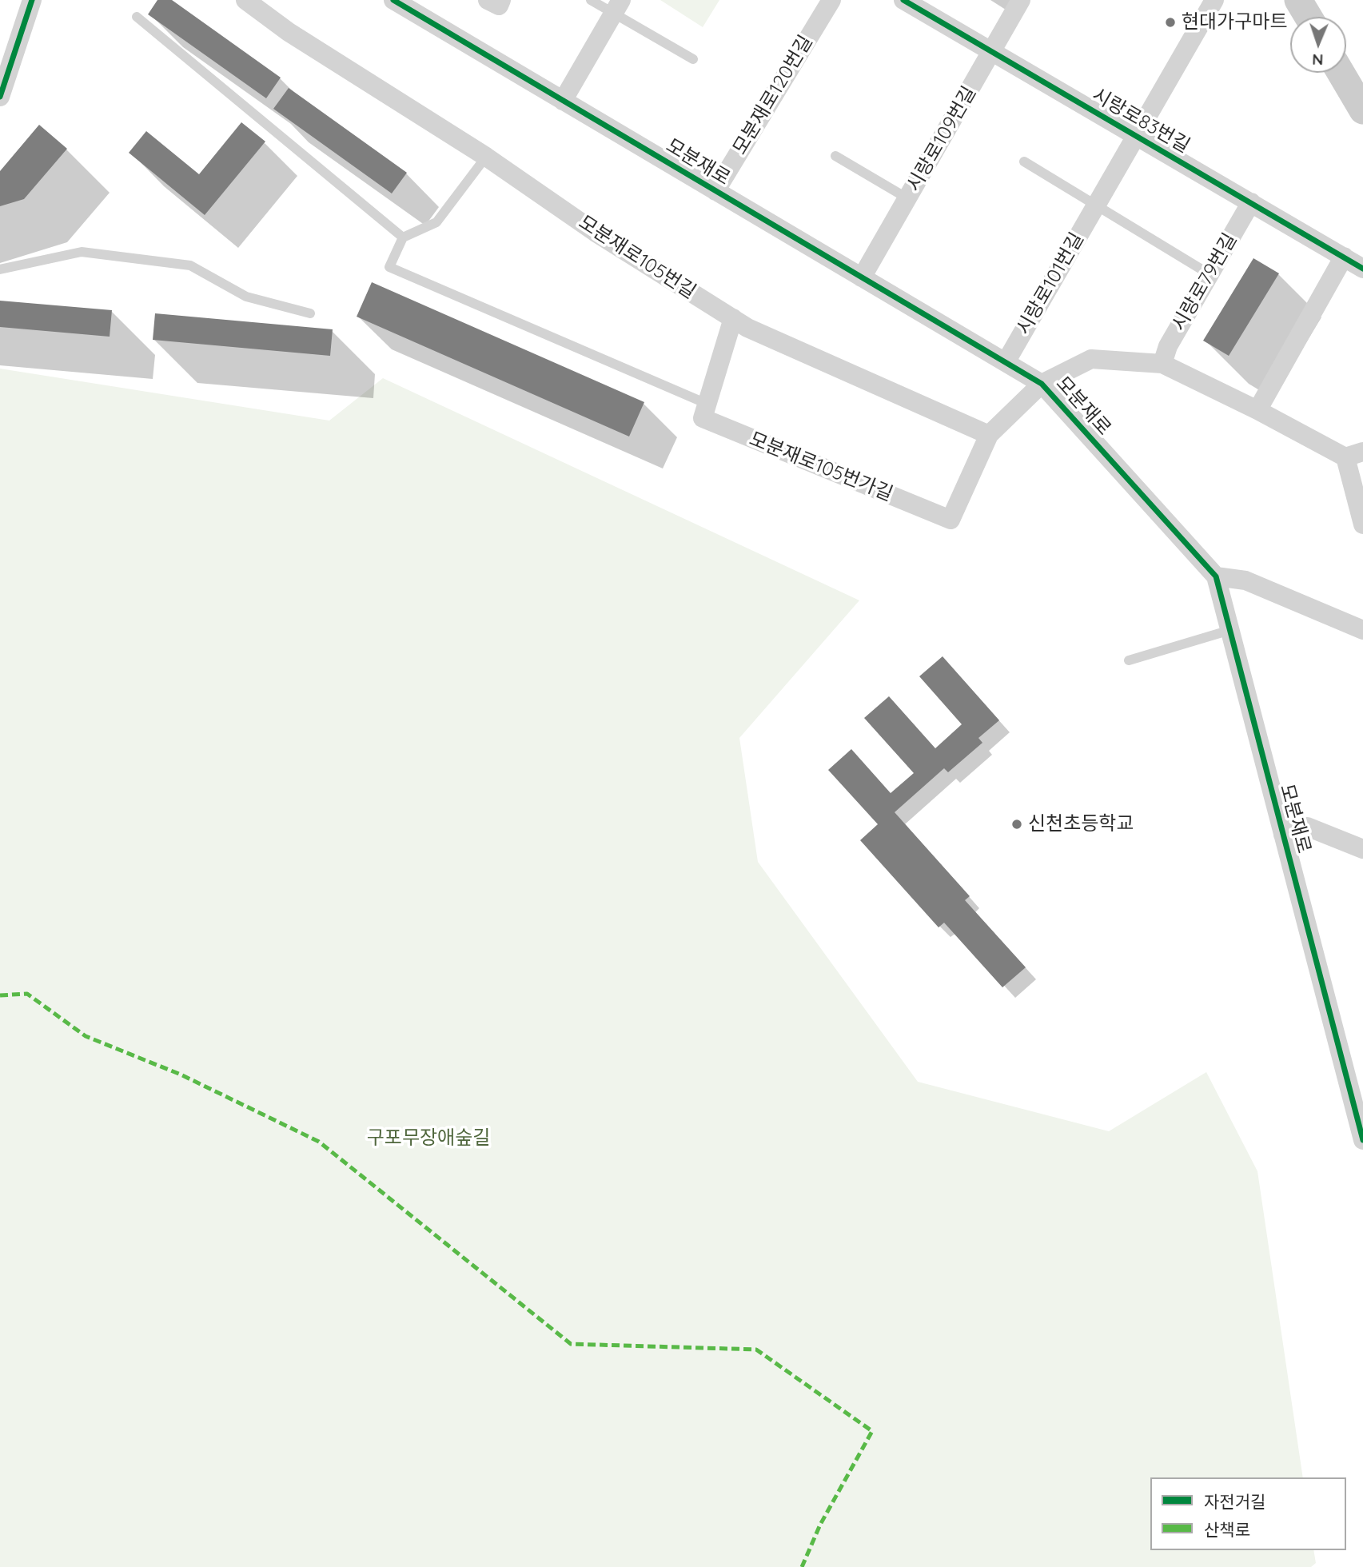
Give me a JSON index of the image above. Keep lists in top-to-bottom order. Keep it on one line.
{"streets":{"street":["모분재로120번길","시랑로83번길","시랑로109번길","모분재로","모분재로105번길","시랑로79번길","시랑로101번길","모분재로105번가길"]},"crossings":[["모분재로120번길","모분재로"],["시랑로83번길","시랑로109번길"],["시랑로83번길","시랑로79번길"],["시랑로83번길","시랑로101번길"],["시랑로109번길","모분재로"],["모분재로","시랑로101번길"],["모분재로105번길","모분재로105번가길"]],"parks":["구포무장애숲길"],"places":["현대가구마트","신천초등학교"],"legend":["자전거길","산책로"],"north":"bottom"}
